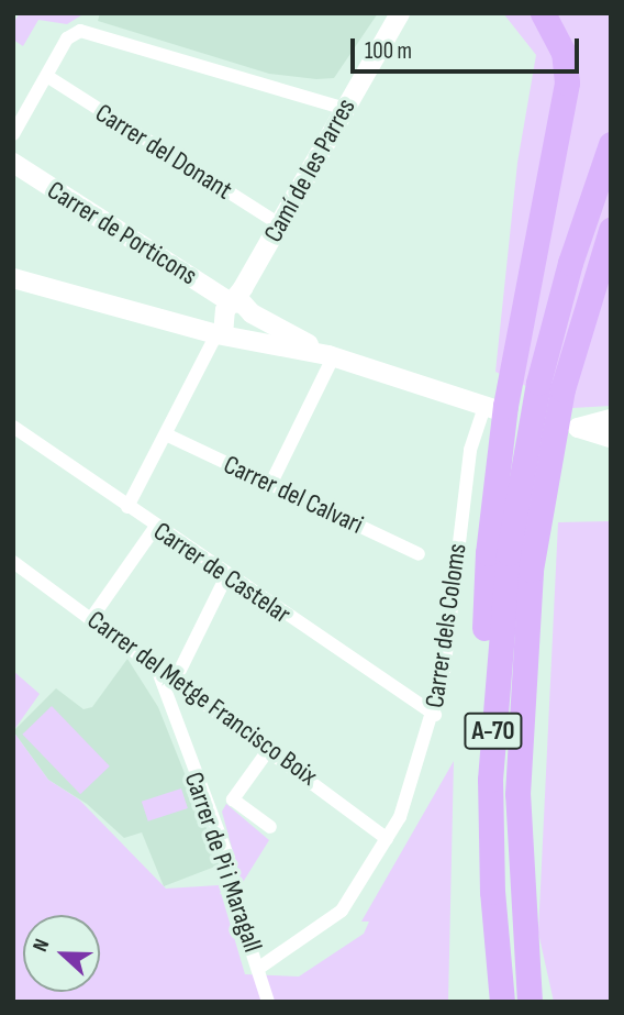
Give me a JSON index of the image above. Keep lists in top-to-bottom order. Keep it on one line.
{"streets":{"highway":["A-70"],"street":["Carrer del Donant","Camí de les Parres","Carrer de Porticons","Carrer del Calvari","Carrer de Castelar","Carrer dels Coloms","Carrer del Metge Francisco Boix","Carrer de Pi i Maragall"]},"crossings":[["Carrer del Donant","Camí de les Parres"],["Camí de les Parres","Carrer de Porticons"],["Carrer de Castelar","Carrer dels Coloms"],["Carrer dels Coloms","Carrer del Metge Francisco Boix"],["Carrer dels Coloms","Carrer de Pi i Maragall"],["Carrer del Metge Francisco Boix","Carrer de Pi i Maragall"]],"scale_bar":"100 m","north":"left"}
